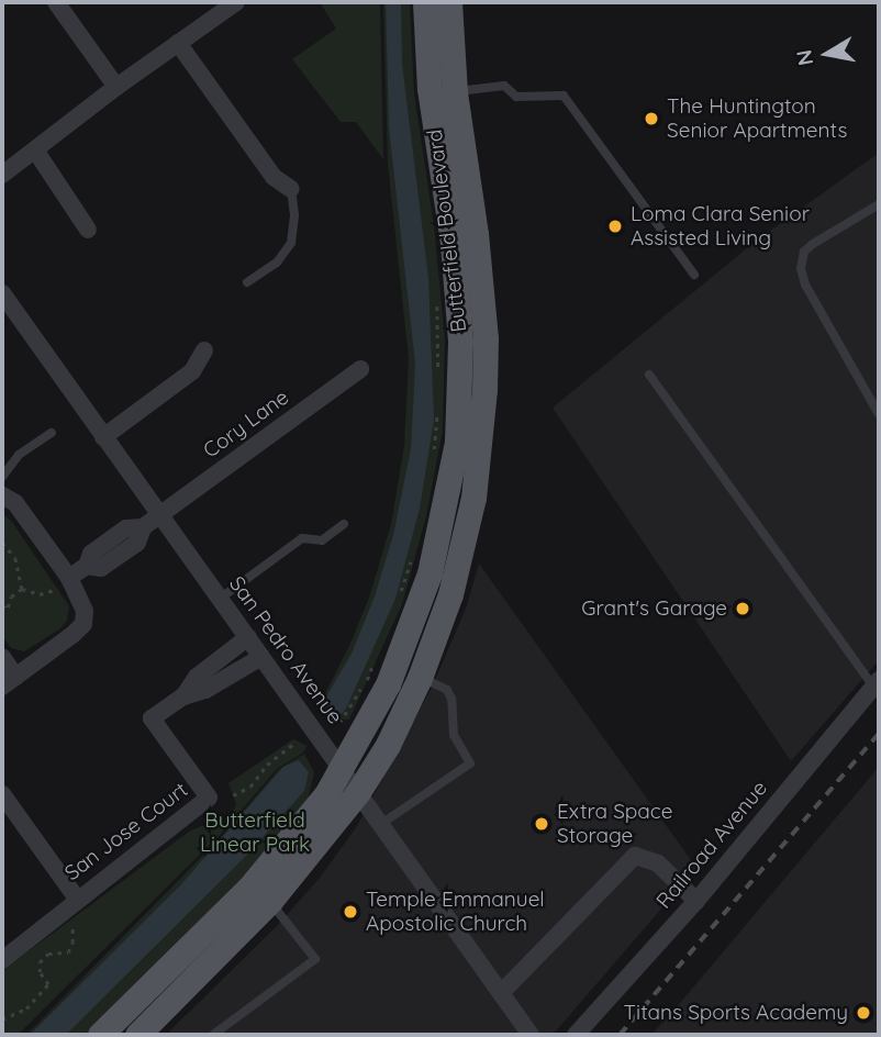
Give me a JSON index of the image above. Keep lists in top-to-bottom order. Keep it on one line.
{"streets":{"main road":["Butterfield Boulevard"],"street":["Cory Lane","San Pedro Avenue","San Jose Court","Railroad Avenue"]},"crossings":[["Butterfield Boulevard","San Pedro Avenue"],["Cory Lane","San Pedro Avenue"],["San Pedro Avenue","San Jose Court"]],"parks":["Butterfield Linear Park"],"places":["The Huntington Senior Apartments","Loma Clara Senior Assisted Living","Grant's Garage","Extra Space Storage","Temple Emmanuel Apostolic Church","Titans Sports Academy"],"north":"left"}
